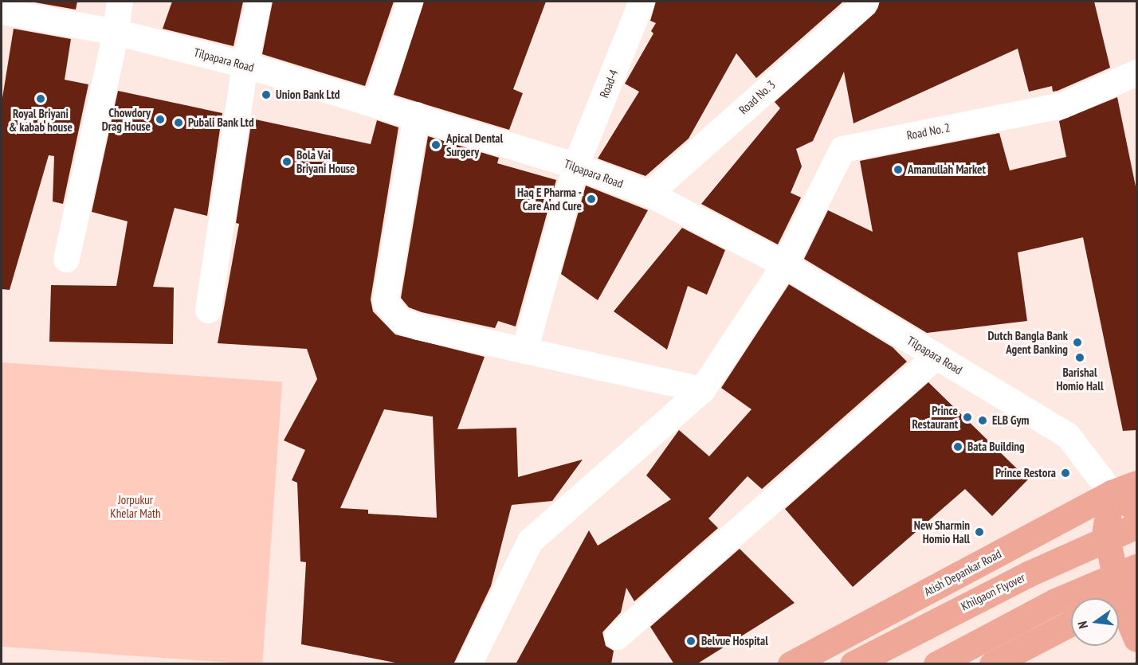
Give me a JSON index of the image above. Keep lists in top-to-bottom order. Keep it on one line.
{"streets":{"main road":["Atish Depankar Road","Khilgaon Flyover"],"street":["Tilpapara Road","Road-4","Road No. 3","Road No. 2"]},"crossings":[["Tilpapara Road","Road-4"],["Tilpapara Road","Road No. 3"],["Tilpapara Road","Road No. 2"],["Tilpapara Road","Atish Depankar Road"]],"parks":["Jorpukur Khelar Math"],"places":["Union Bank Ltd","Royal Briyani & kabab house","Chowdory Drag House","Pubali Bank Ltd","Apical Dental Surgery","Bola Vai Briyani House","Amanullah Market","Haq E Pharma - Care And Cure","Dutch Bangla Bank Agent Banking","Barishal Homio Hall","Prince Restaurant","ELB Gym","Bata Building","Prince Restora","New Sharmin Homio Hall","Belvue Hospital"],"north":"left"}
